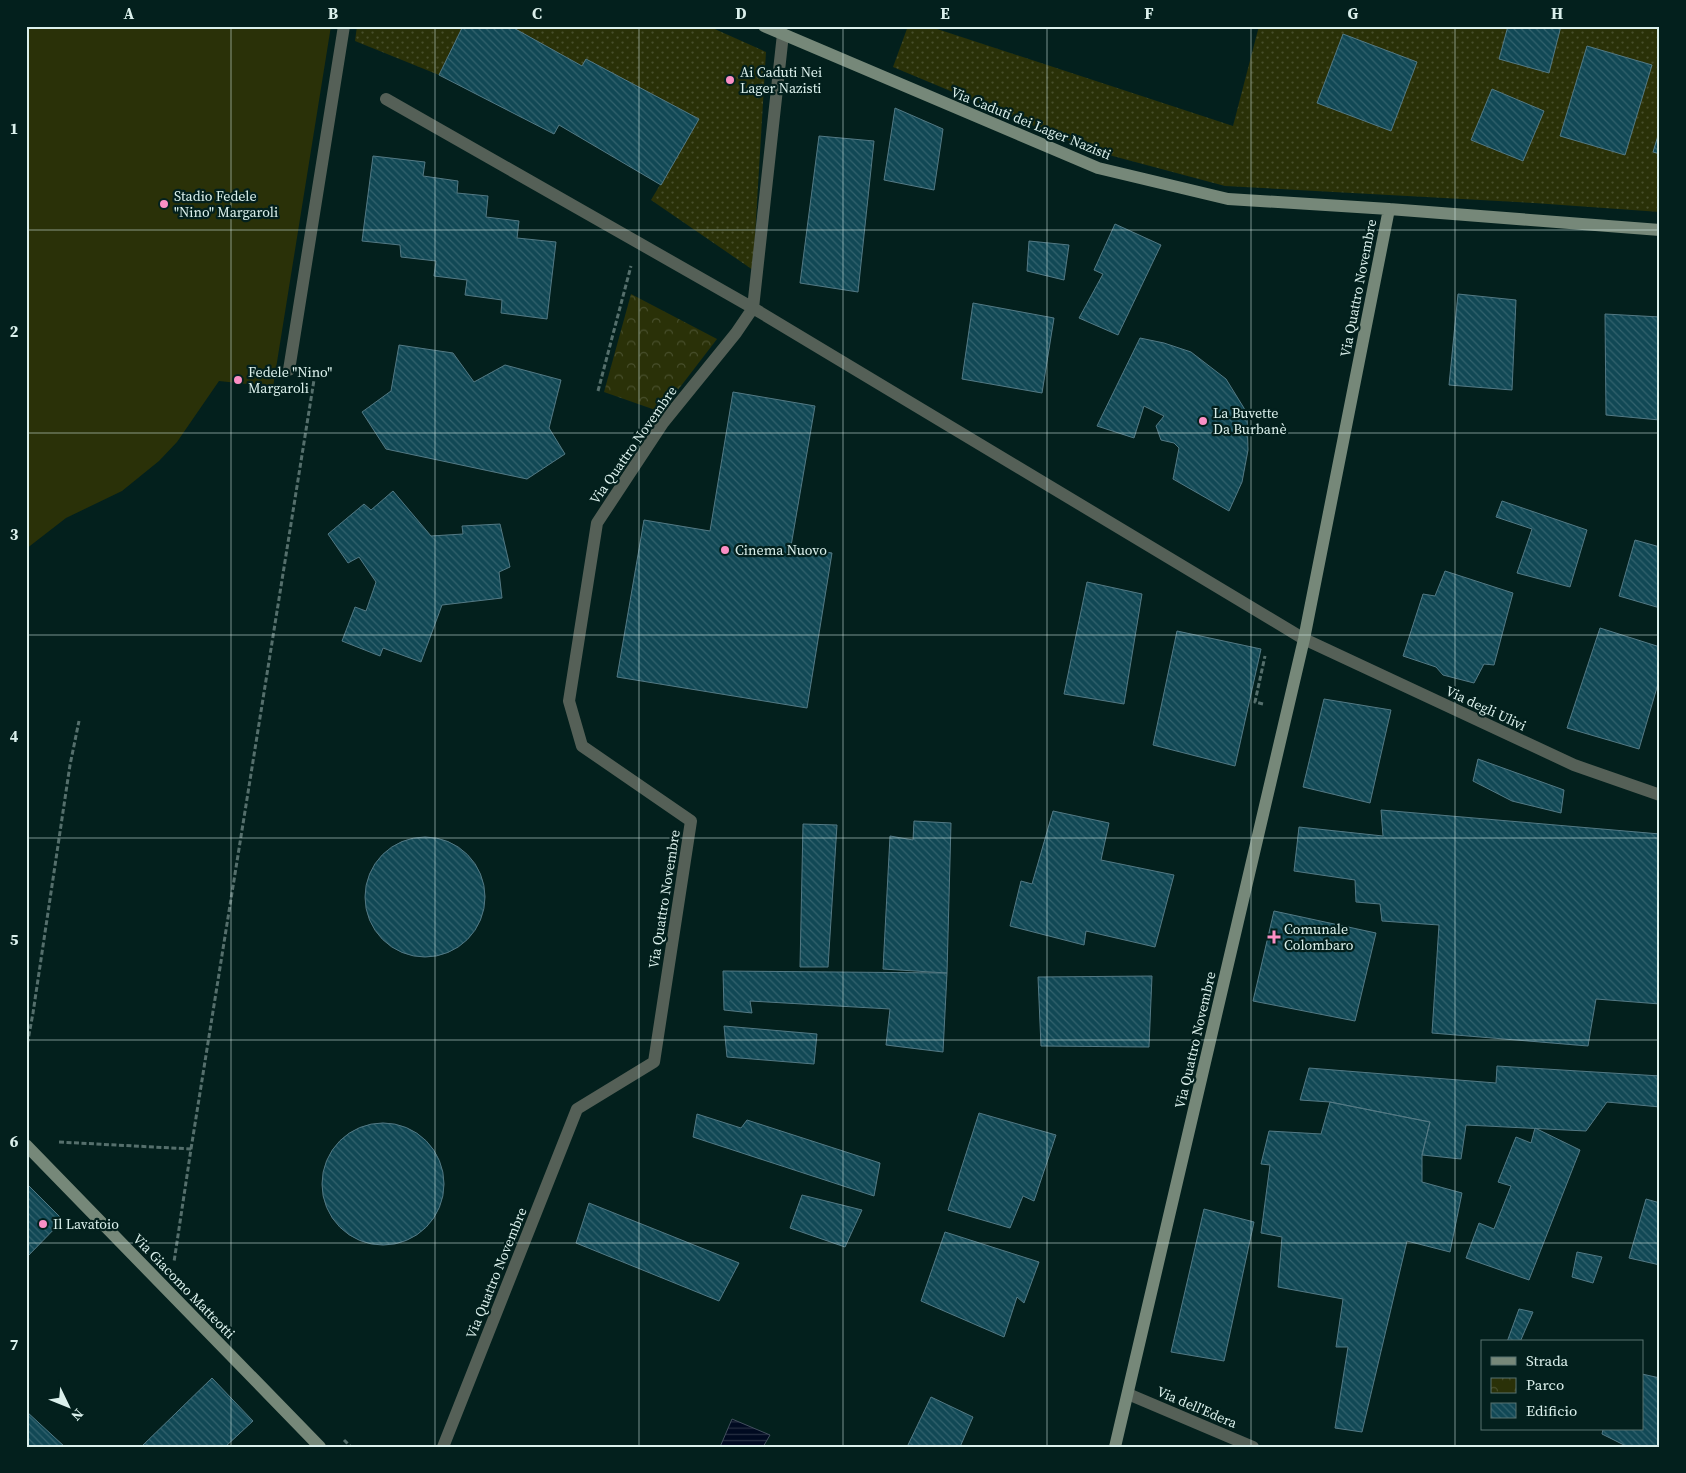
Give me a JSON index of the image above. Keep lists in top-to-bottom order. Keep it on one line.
{"streets":{"street":["Via Caduti dei Lager Nazisti","Via Quattro Novembre","Via degli Ulivi","Via Giacomo Matteotti","Via dell'Edera"]},"crossings":[["Via Caduti dei Lager Nazisti","Via Quattro Novembre"],["Via Quattro Novembre","Via degli Ulivi"],["Via Quattro Novembre","Via dell'Edera"]],"places":{"other":["Ai Caduti Nei Lager Nazisti","Stadio Fedele \"Nino\" Margaroli","Fedele \"Nino\" Margaroli","La Buvette Da Burbanè","Cinema Nuovo","Il Lavatoio"],"health":["Comunale Colombaro"]},"legend":["Strada","Parco","Edificio"],"north":"bottom right","grid":{"columns":["A","B","C","D","E","F","G","H"],"rows":["1","2","3","4","5","6","7"]}}
